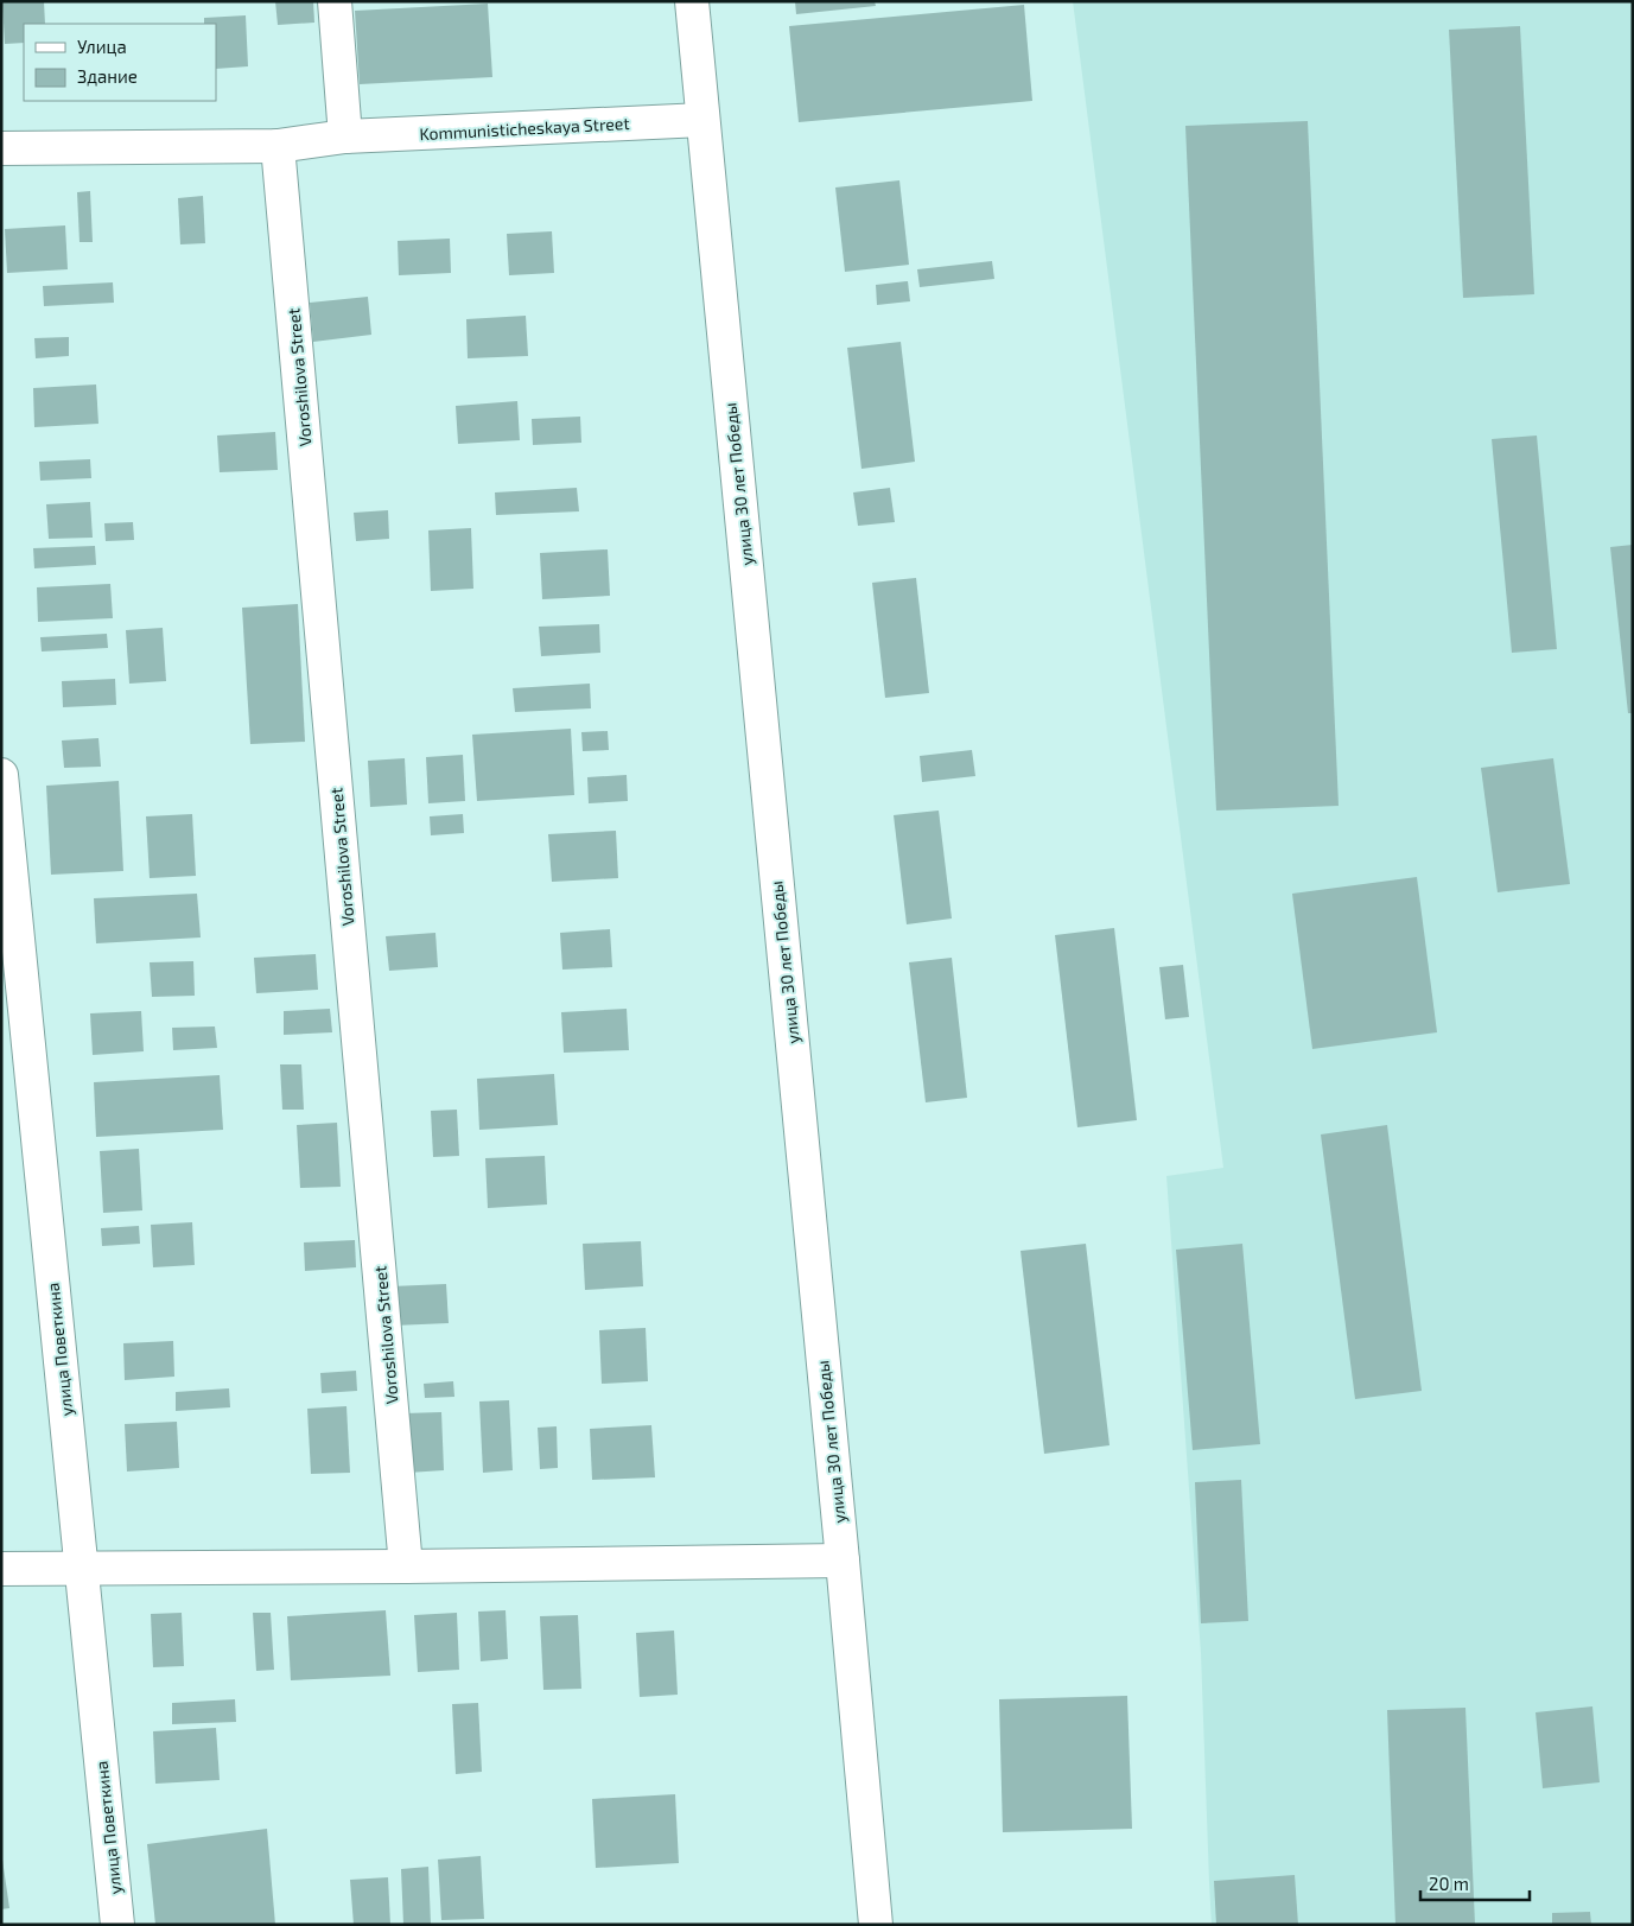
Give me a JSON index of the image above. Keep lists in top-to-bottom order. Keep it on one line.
{"streets":{"street":["Kommunisticheskaya Street","Voroshilova Street","улица 30 лет Победы","улица Поветкина"]},"crossings":[["Kommunisticheskaya Street","Voroshilova Street"],["Kommunisticheskaya Street","улица 30 лет Победы"]],"legend":["Улица","Здание"],"scale_bar":"20 m"}
